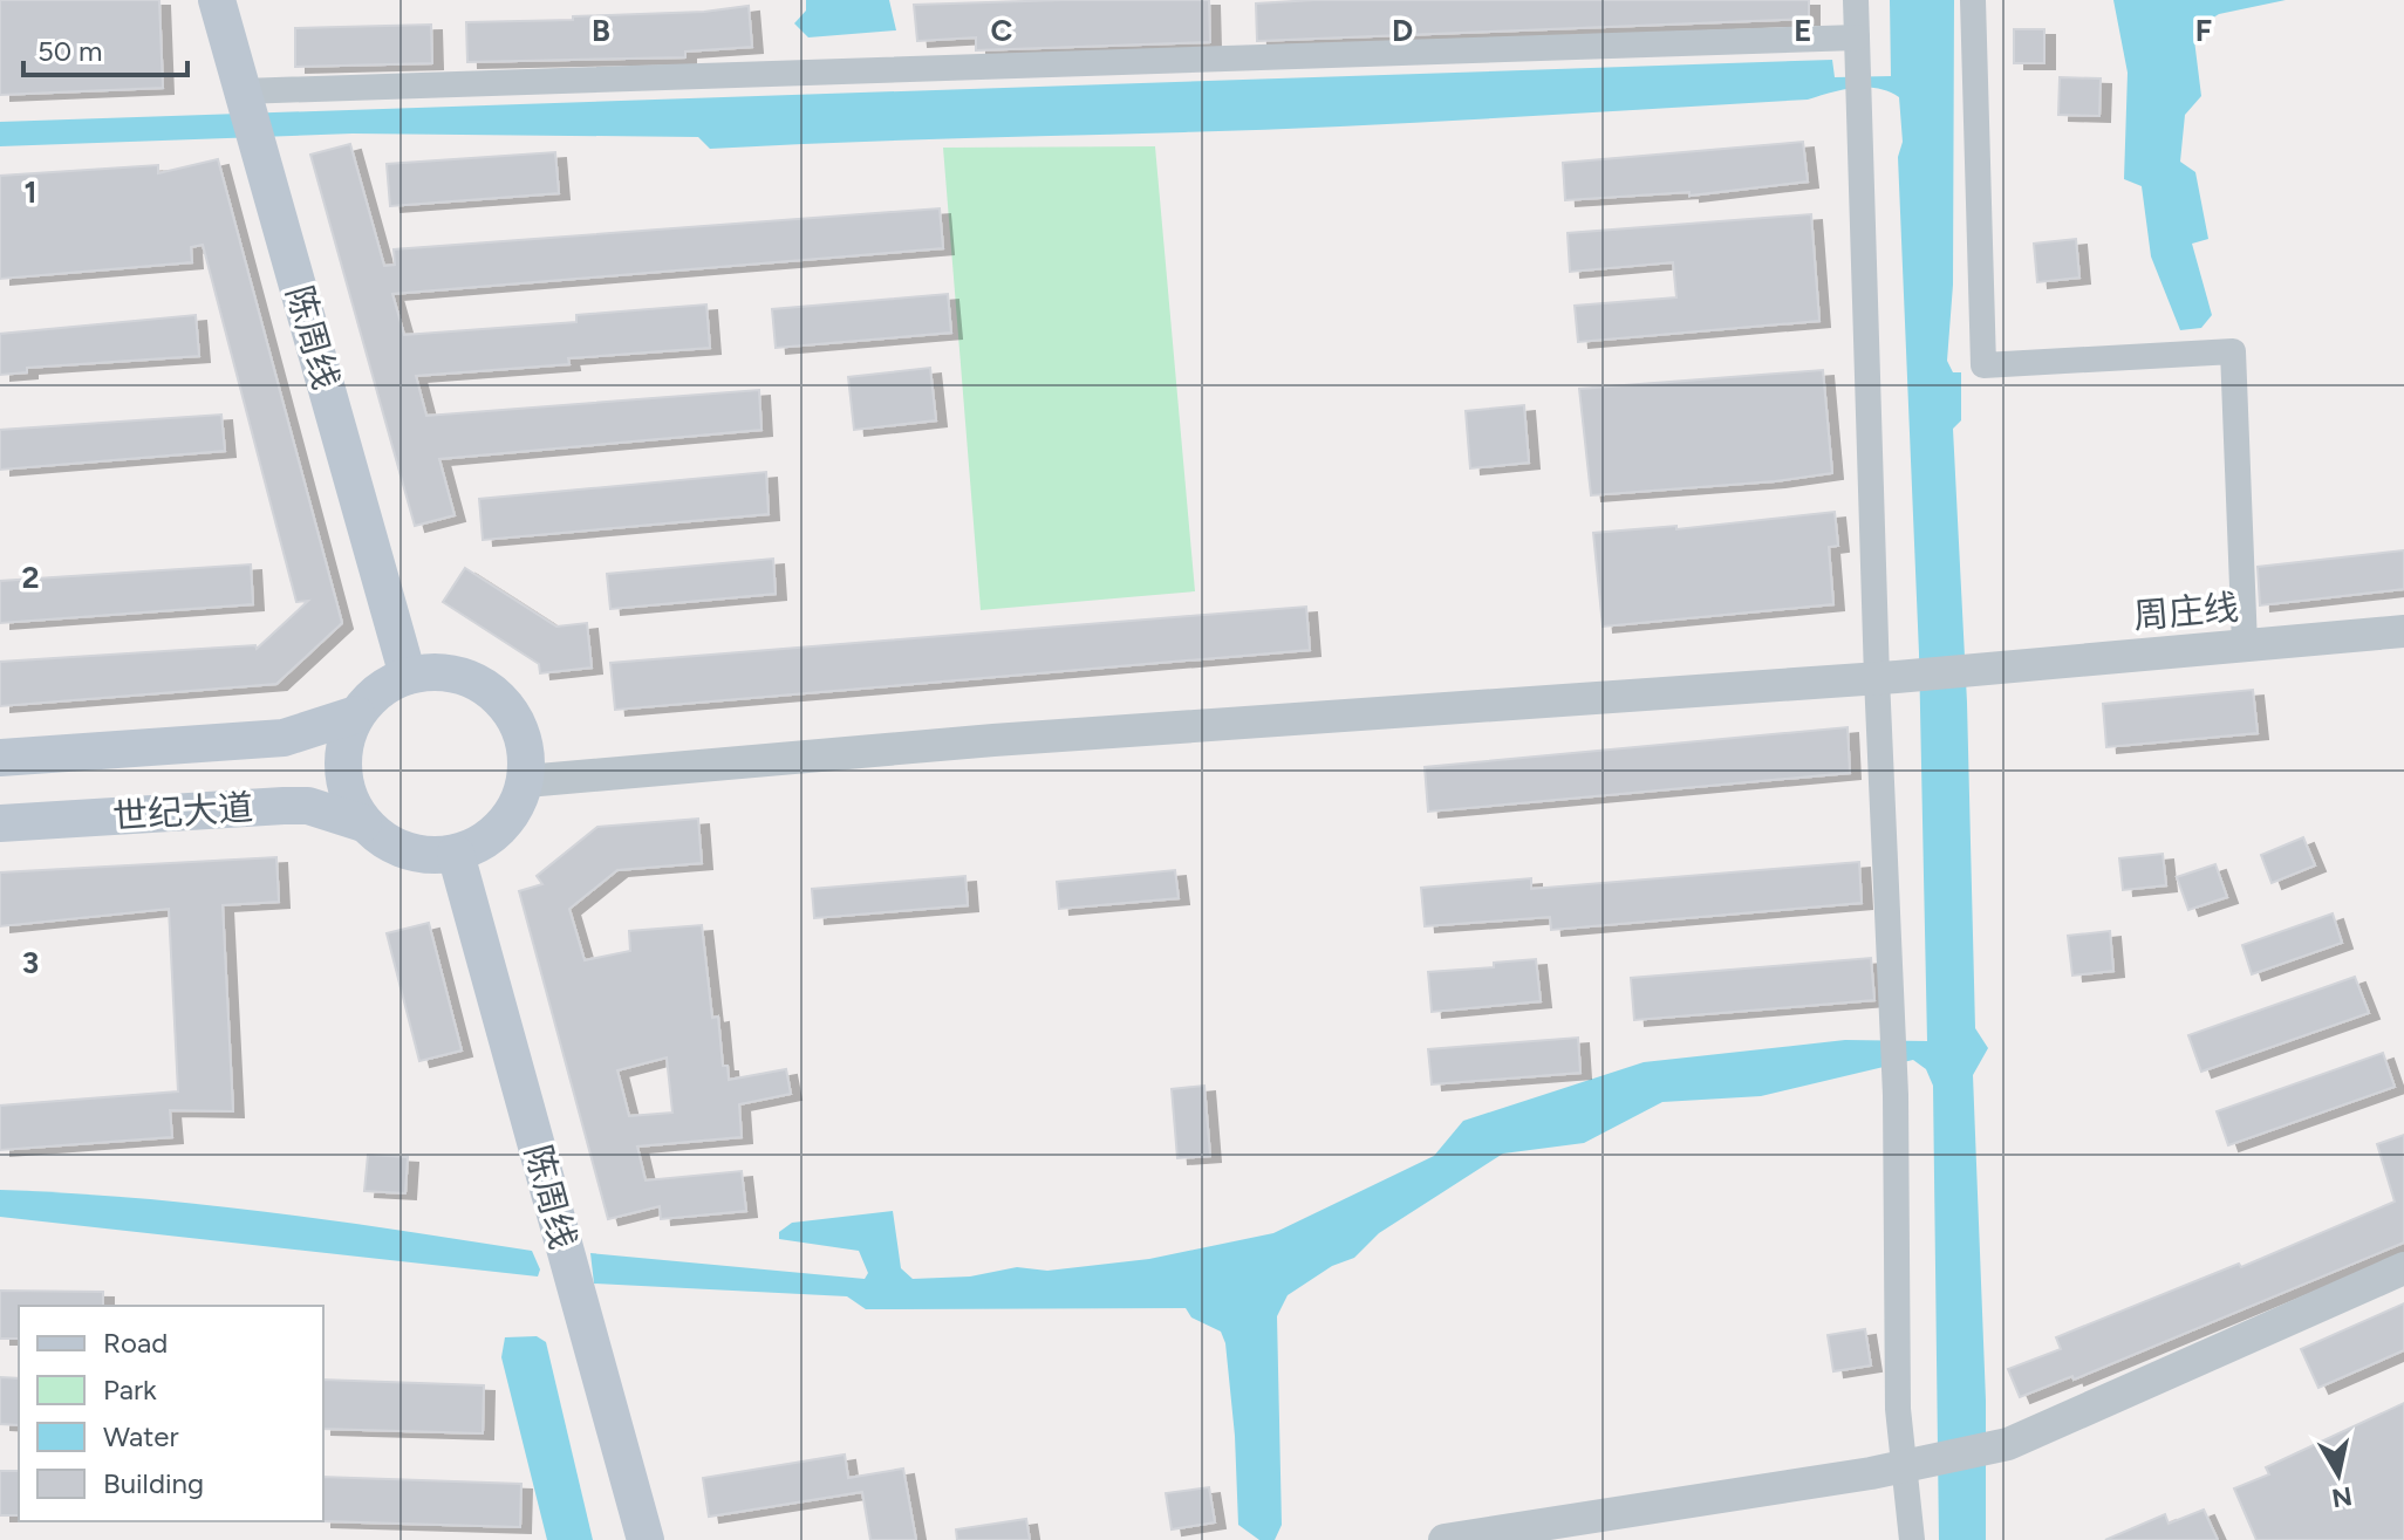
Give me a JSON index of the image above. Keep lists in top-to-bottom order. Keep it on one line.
{"streets":{"main road":["陈周线","世纪大道"],"street":["周庄线"]},"crossings":[["陈周线","周庄线"],["陈周线","世纪大道"],["周庄线","世纪大道"]],"legend":["Road","Park","Water","Building"],"scale_bar":"50 m","north":"bottom","grid":{"columns":["B","C","D","E","F"],"rows":["1","2","3"]}}
